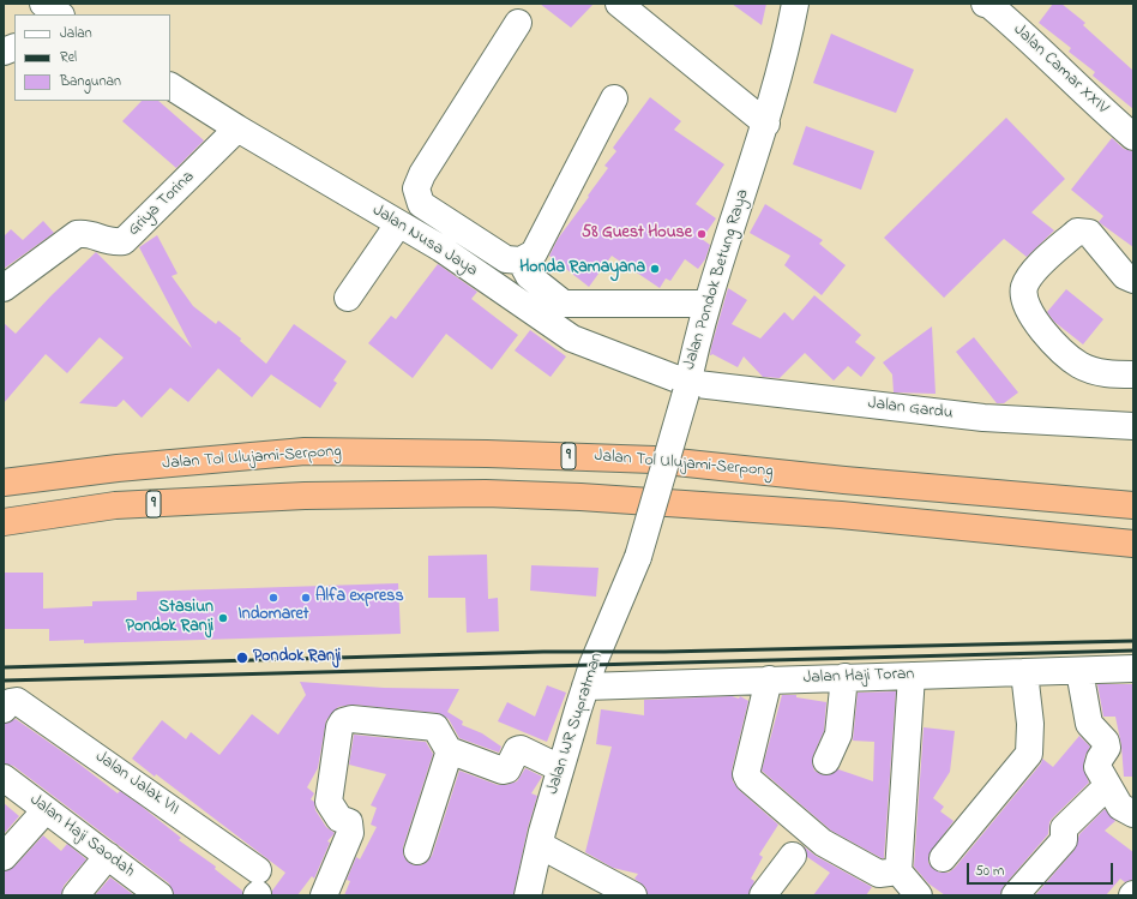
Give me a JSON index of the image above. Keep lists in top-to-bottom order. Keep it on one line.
{"streets":{"highway":["9","Jalan Tol Ulujami–Serpong"],"street":["Jalan Camar XXIV","Griya Torina","Jalan Nusa Jaya","Jalan Pondok Betung Raya","Jalan Gardu","Jalan Haji Toran","Jalan WR Supratman","Jalan Jalak VII","Jalan Haji Saodah"]},"crossings":[["Griya Torina","Jalan Nusa Jaya"],["Jalan Nusa Jaya","Jalan Pondok Betung Raya"],["Jalan Nusa Jaya","Jalan Gardu"],["Jalan Pondok Betung Raya","Jalan Gardu"],["Jalan Pondok Betung Raya","Jalan WR Supratman"],["Jalan Haji Toran","Jalan WR Supratman"]],"places":["58 Guest House","Honda Ramayana","Indomaret","Alfa express","Stasiun Pondok Ranji","Pondok Ranji"],"legend":["Jalan","Rel","Bangunan"],"scale_bar":"50 m"}
